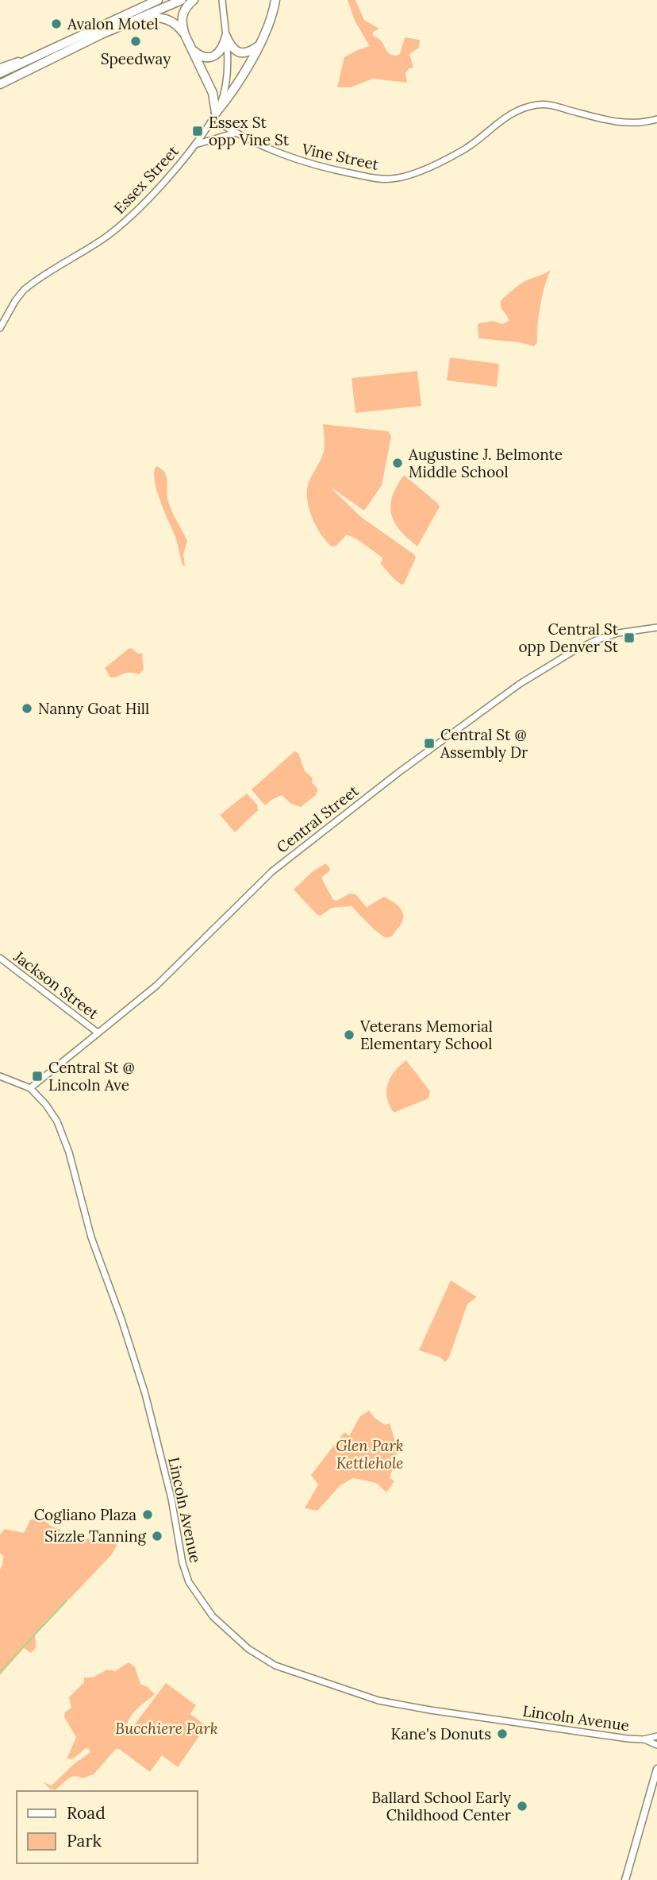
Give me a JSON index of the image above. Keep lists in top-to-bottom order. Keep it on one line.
{"streets":{"main road":["Vine Street","Essex Street","Central Street","Jackson Street","Lincoln Avenue"]},"crossings":[["Vine Street","Essex Street"],["Central Street","Jackson Street"],["Central Street","Lincoln Avenue"]],"parks":["Glen Park Kettlehole","Bucchiere Park"],"places":{"other":["Avalon Motel","Speedway","Augustine J. Belmonte Middle School","Nanny Goat Hill","Veterans Memorial Elementary School","Cogliano Plaza","Sizzle Tanning","Kane's Donuts","Ballard School Early Childhood Center"],"transit":["Essex St opp Vine St","Central St opp Denver St","Central St @ Assembly Dr","Central St @ Lincoln Ave"]},"legend":["Road","Park"]}
